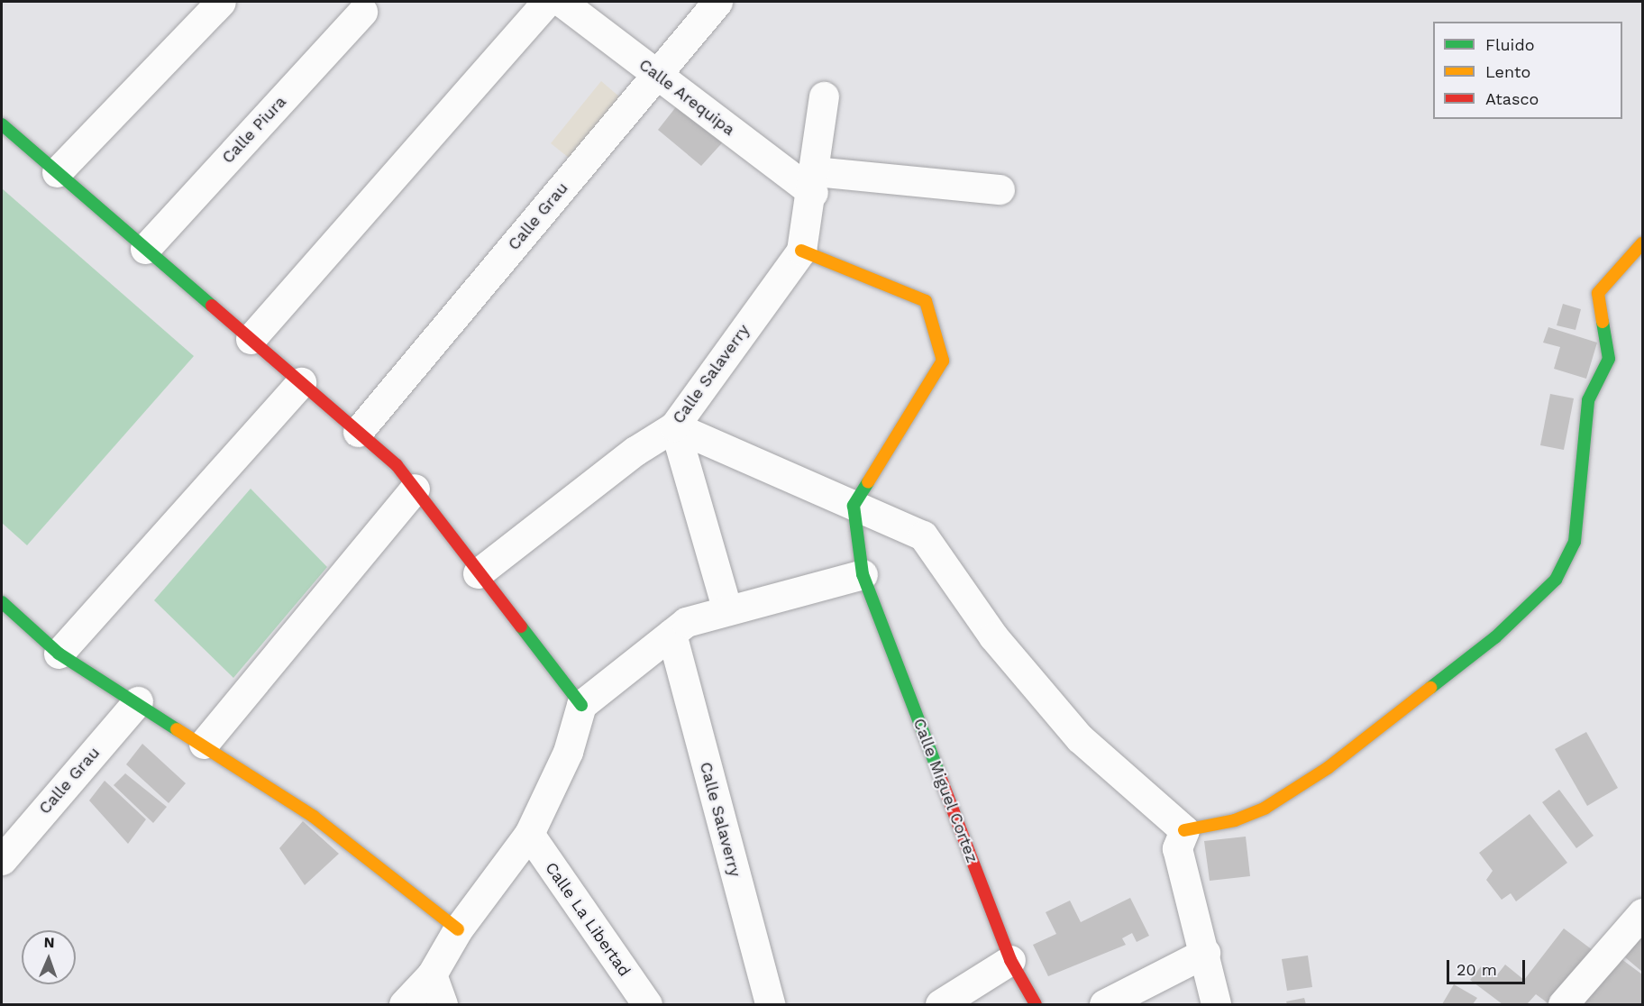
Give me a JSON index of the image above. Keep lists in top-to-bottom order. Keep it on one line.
{"streets":{"street":["Calle Arequipa","Calle Piura","Calle Grau","Calle Salaverry","Calle Miguel Cortez","Calle La Libertad"]},"crossings":[["Calle Arequipa","Calle Grau"],["Calle Arequipa","Calle Salaverry"]],"legend":["Fluido","Lento","Atasco"],"scale_bar":"20 m","north":"top"}
